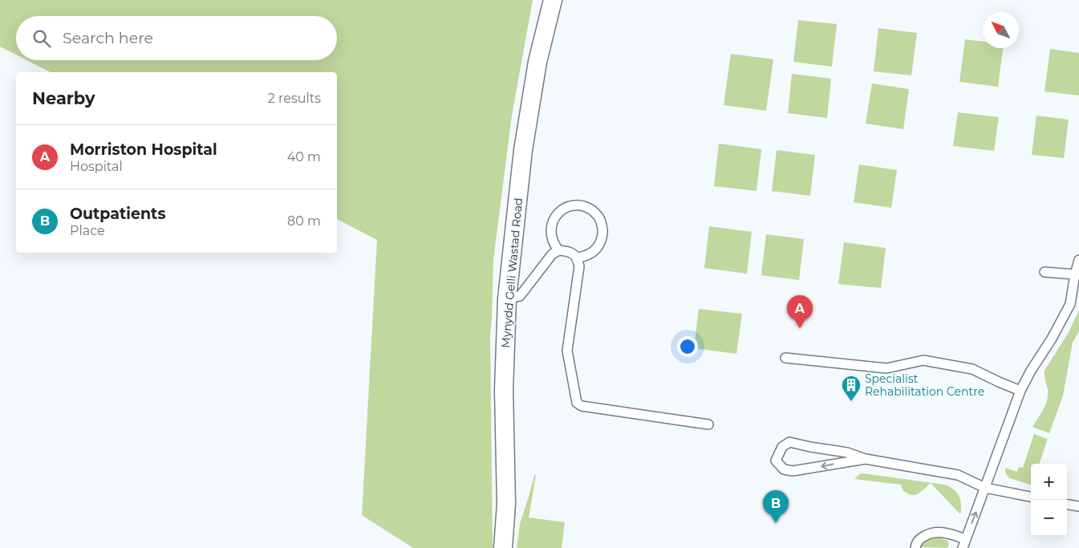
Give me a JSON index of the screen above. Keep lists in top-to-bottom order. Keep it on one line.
{"streets":{"street":["Mynydd Gelli Wastad Road"]},"places":{"building":["Specialist Rehabilitation Centre"]},"north":"top left","page":{"search":"Search here","heading":["Nearby","2 results"],"list":[{"mark":"A","name":"Morriston Hospital","note":"Hospital","value":"40 m"},{"mark":"B","name":"Outpatients","note":"Place","value":"80 m"}],"pins":["A","B"],"map_buttons":["+","−"]}}
